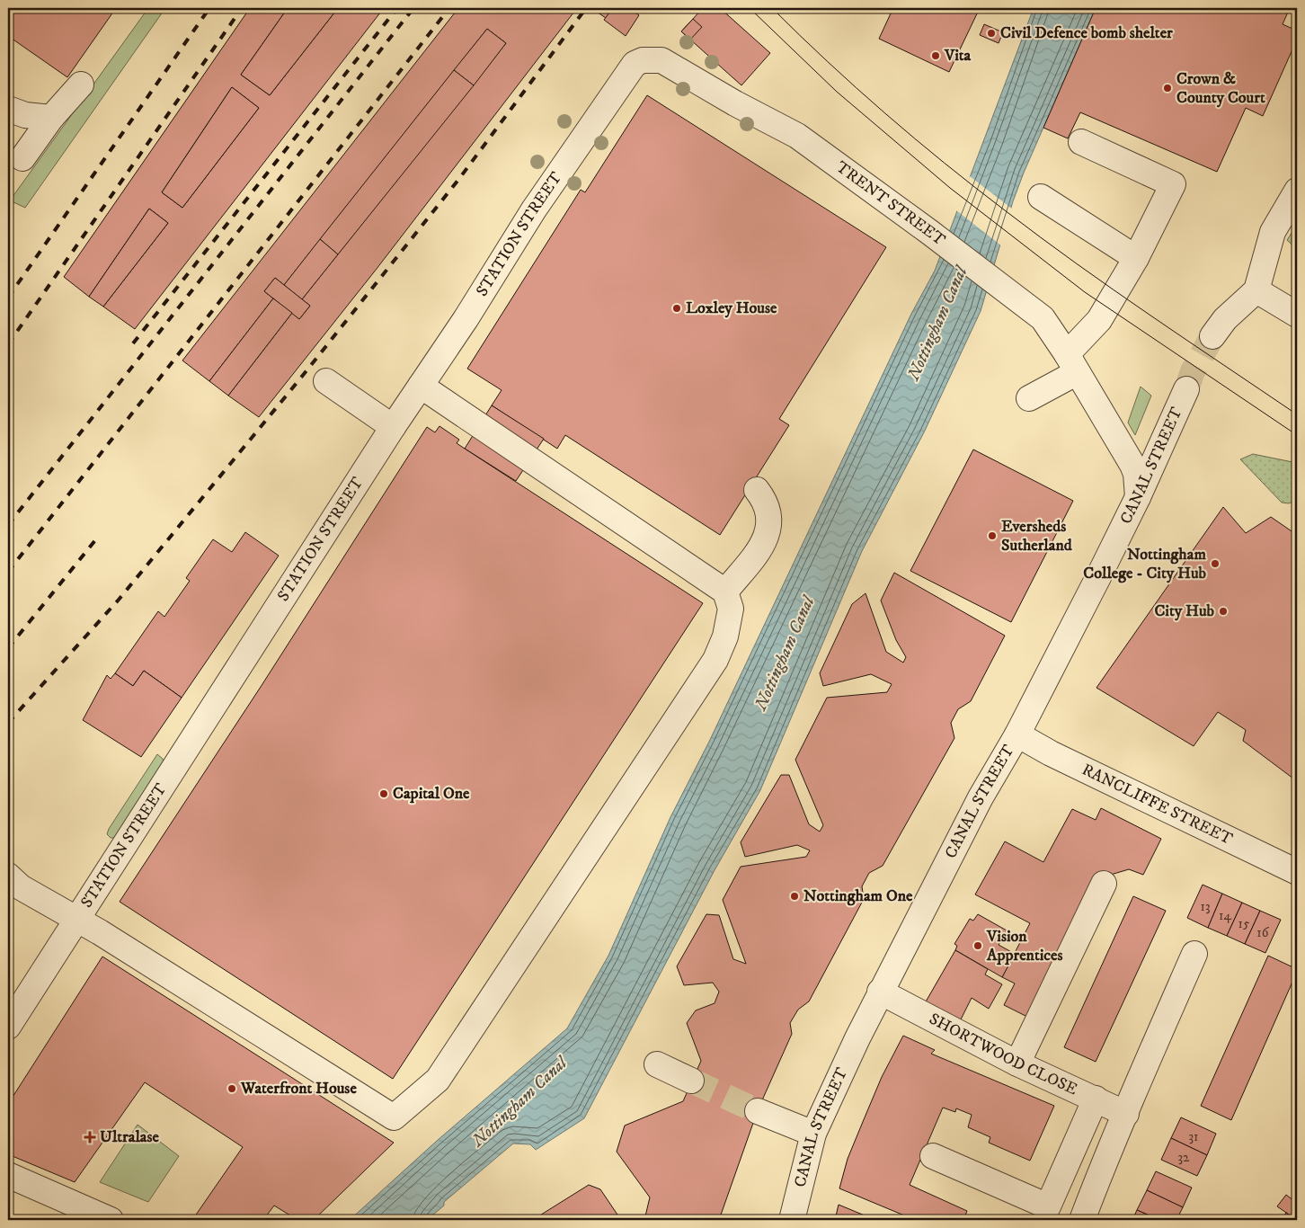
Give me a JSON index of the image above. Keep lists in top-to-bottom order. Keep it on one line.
{"streets":{"street":["TRENT STREET","STATION STREET","CANAL STREET","RANCLIFFE STREET","SHORTWOOD CLOSE"]},"crossings":[["TRENT STREET","STATION STREET"],["TRENT STREET","CANAL STREET"],["CANAL STREET","RANCLIFFE STREET"],["CANAL STREET","SHORTWOOD CLOSE"]],"water":["Nottingham Canal"],"places":{"other":["Civil Defence bomb shelter","Vita","Crown & County Court","Loxley House","Eversheds Sutherland","Nottingham College - City Hub","City Hub","Capital One","Nottingham One","Vision Apprentices","Waterfront House"],"health":["Ultralase"]},"house_numbers":["13","14","15","16","31","32"]}
